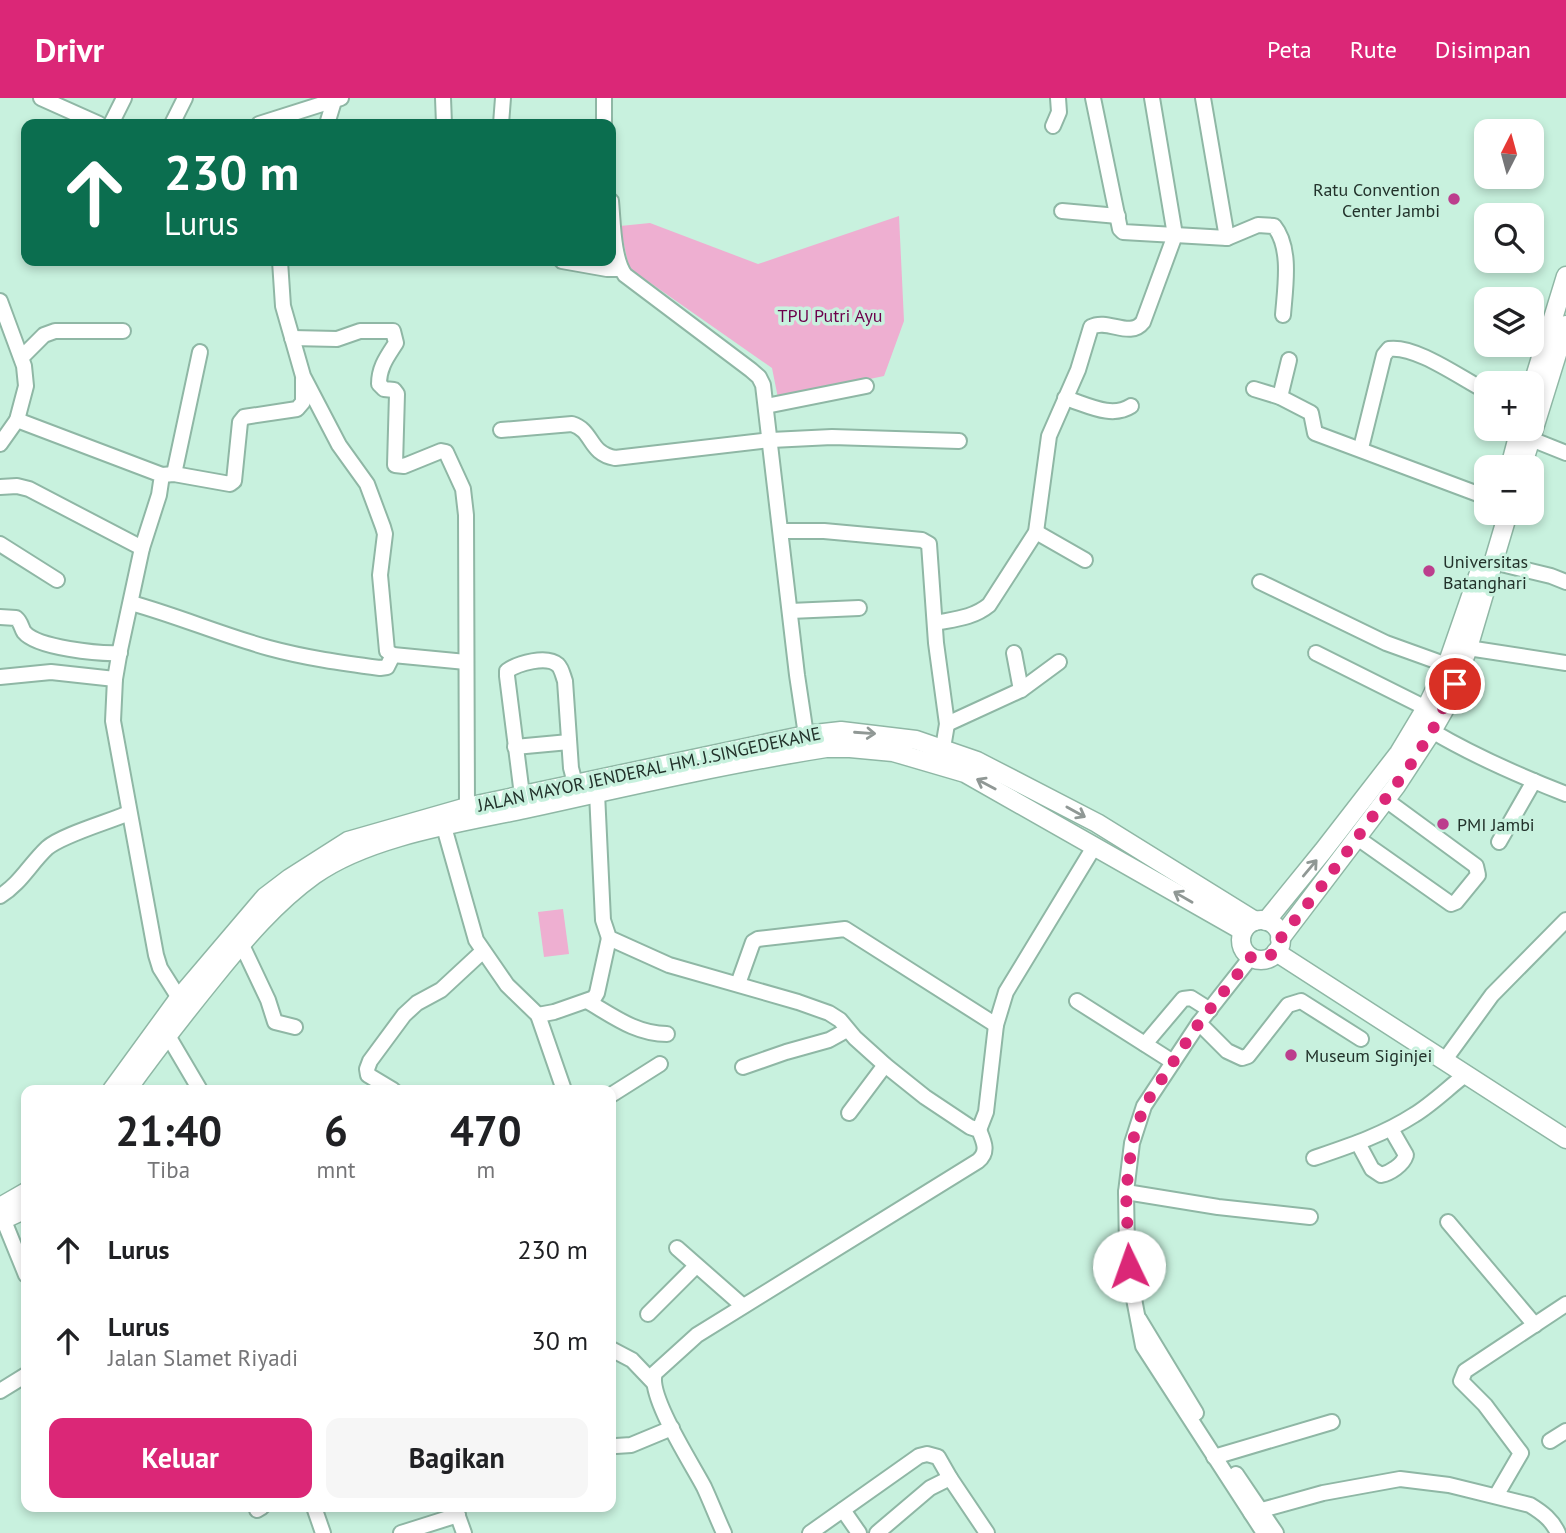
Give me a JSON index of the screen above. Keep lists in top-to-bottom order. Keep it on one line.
{"streets":{"main road":["JALAN MAYOR JENDERAL HM. J.SINGEDEKANE"]},"parks":["TPU Putri Ayu"],"places":["Ratu Convention Center Jambi","Universitas Batanghari","PMI Jambi","Museum Siginjei"],"north":"top","page":{"header":"Drivr","nav":["Peta","Rute","Disimpan"],"map_buttons":["+","−"],"turn":["230 m","Lurus"],"eta":["21:40","Tiba","6","mnt","470","m"],"list":[{"name":"Lurus","value":"230 m"},{"name":"Lurus","note":"Jalan Slamet Riyadi","value":"30 m"}],"buttons":["Keluar","Bagikan"]}}
